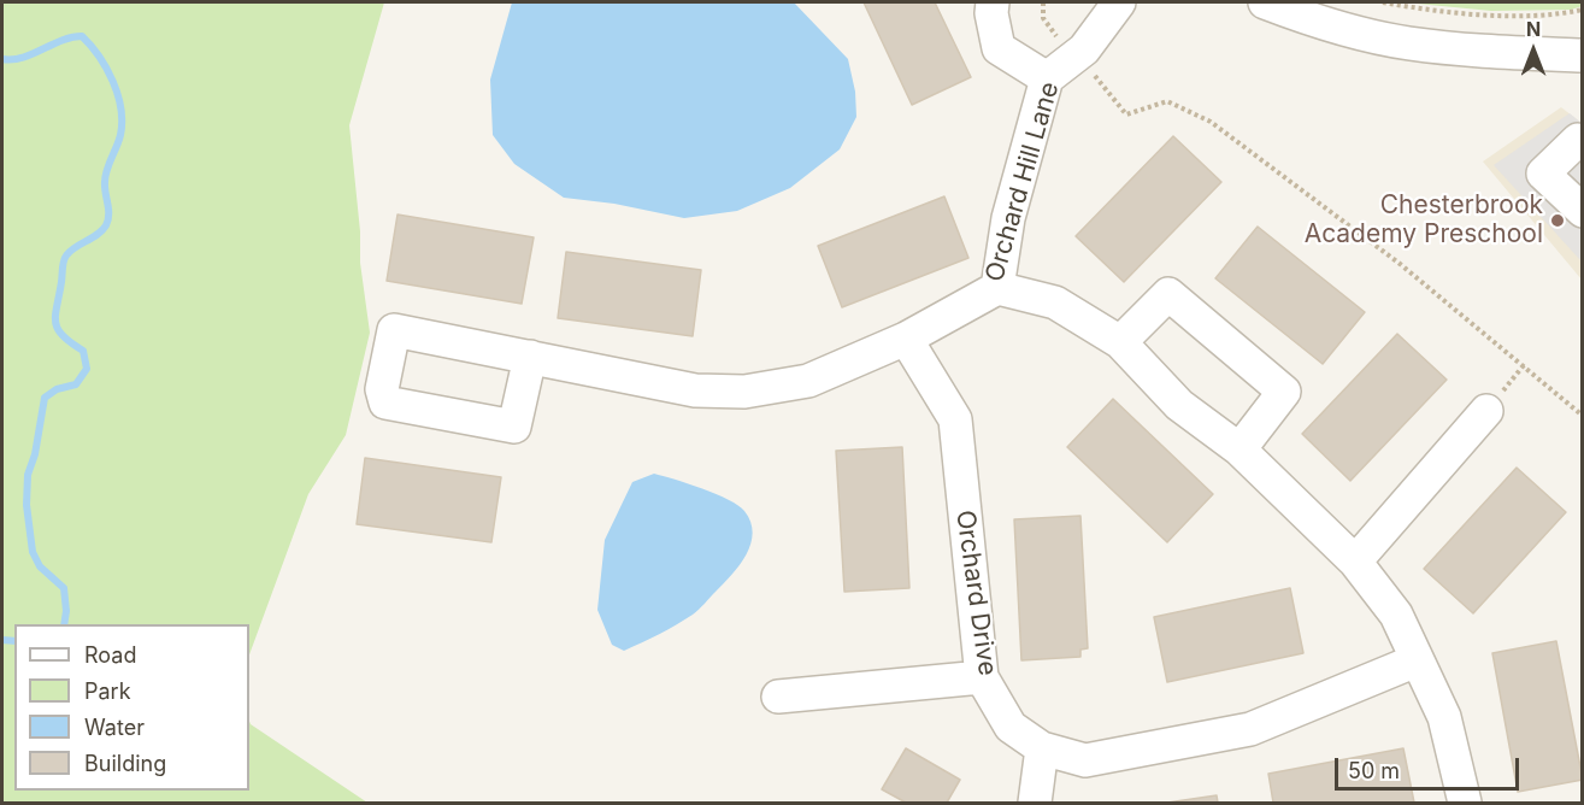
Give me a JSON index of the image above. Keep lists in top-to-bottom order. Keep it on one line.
{"streets":{"street":["Orchard Hill Lane","Orchard Drive"]},"crossings":[["Orchard Hill Lane","Orchard Drive"]],"places":["Chesterbrook Academy Preschool"],"legend":["Road","Park","Water","Building"],"scale_bar":"50 m","north":"top"}
